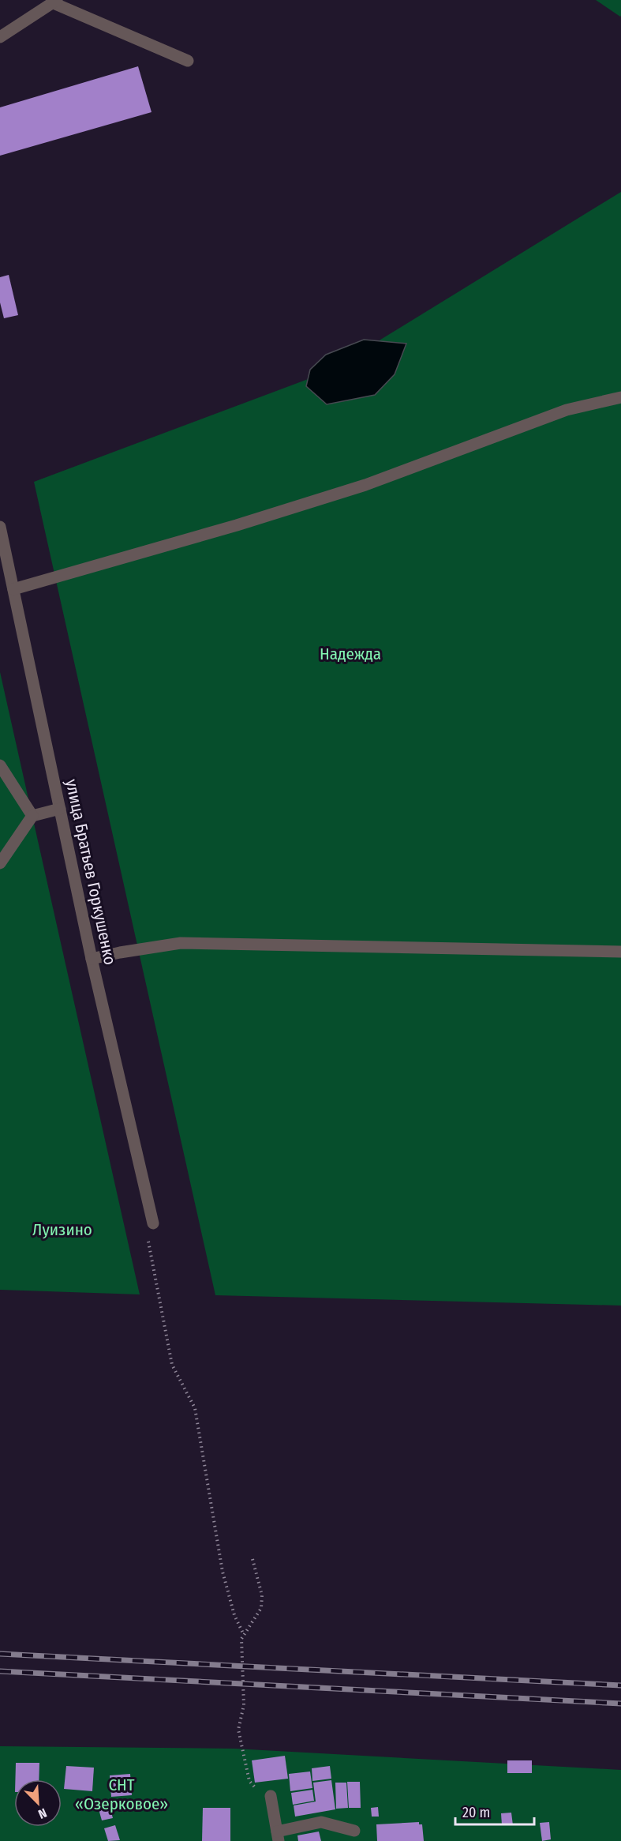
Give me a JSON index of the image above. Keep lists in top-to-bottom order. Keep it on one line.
{"streets":{"street":["улица Братьев Горкушенко"]},"parks":["Надежда","Луизино","СНТ «Озерковое»"],"scale_bar":"20 m","north":"bottom right"}
